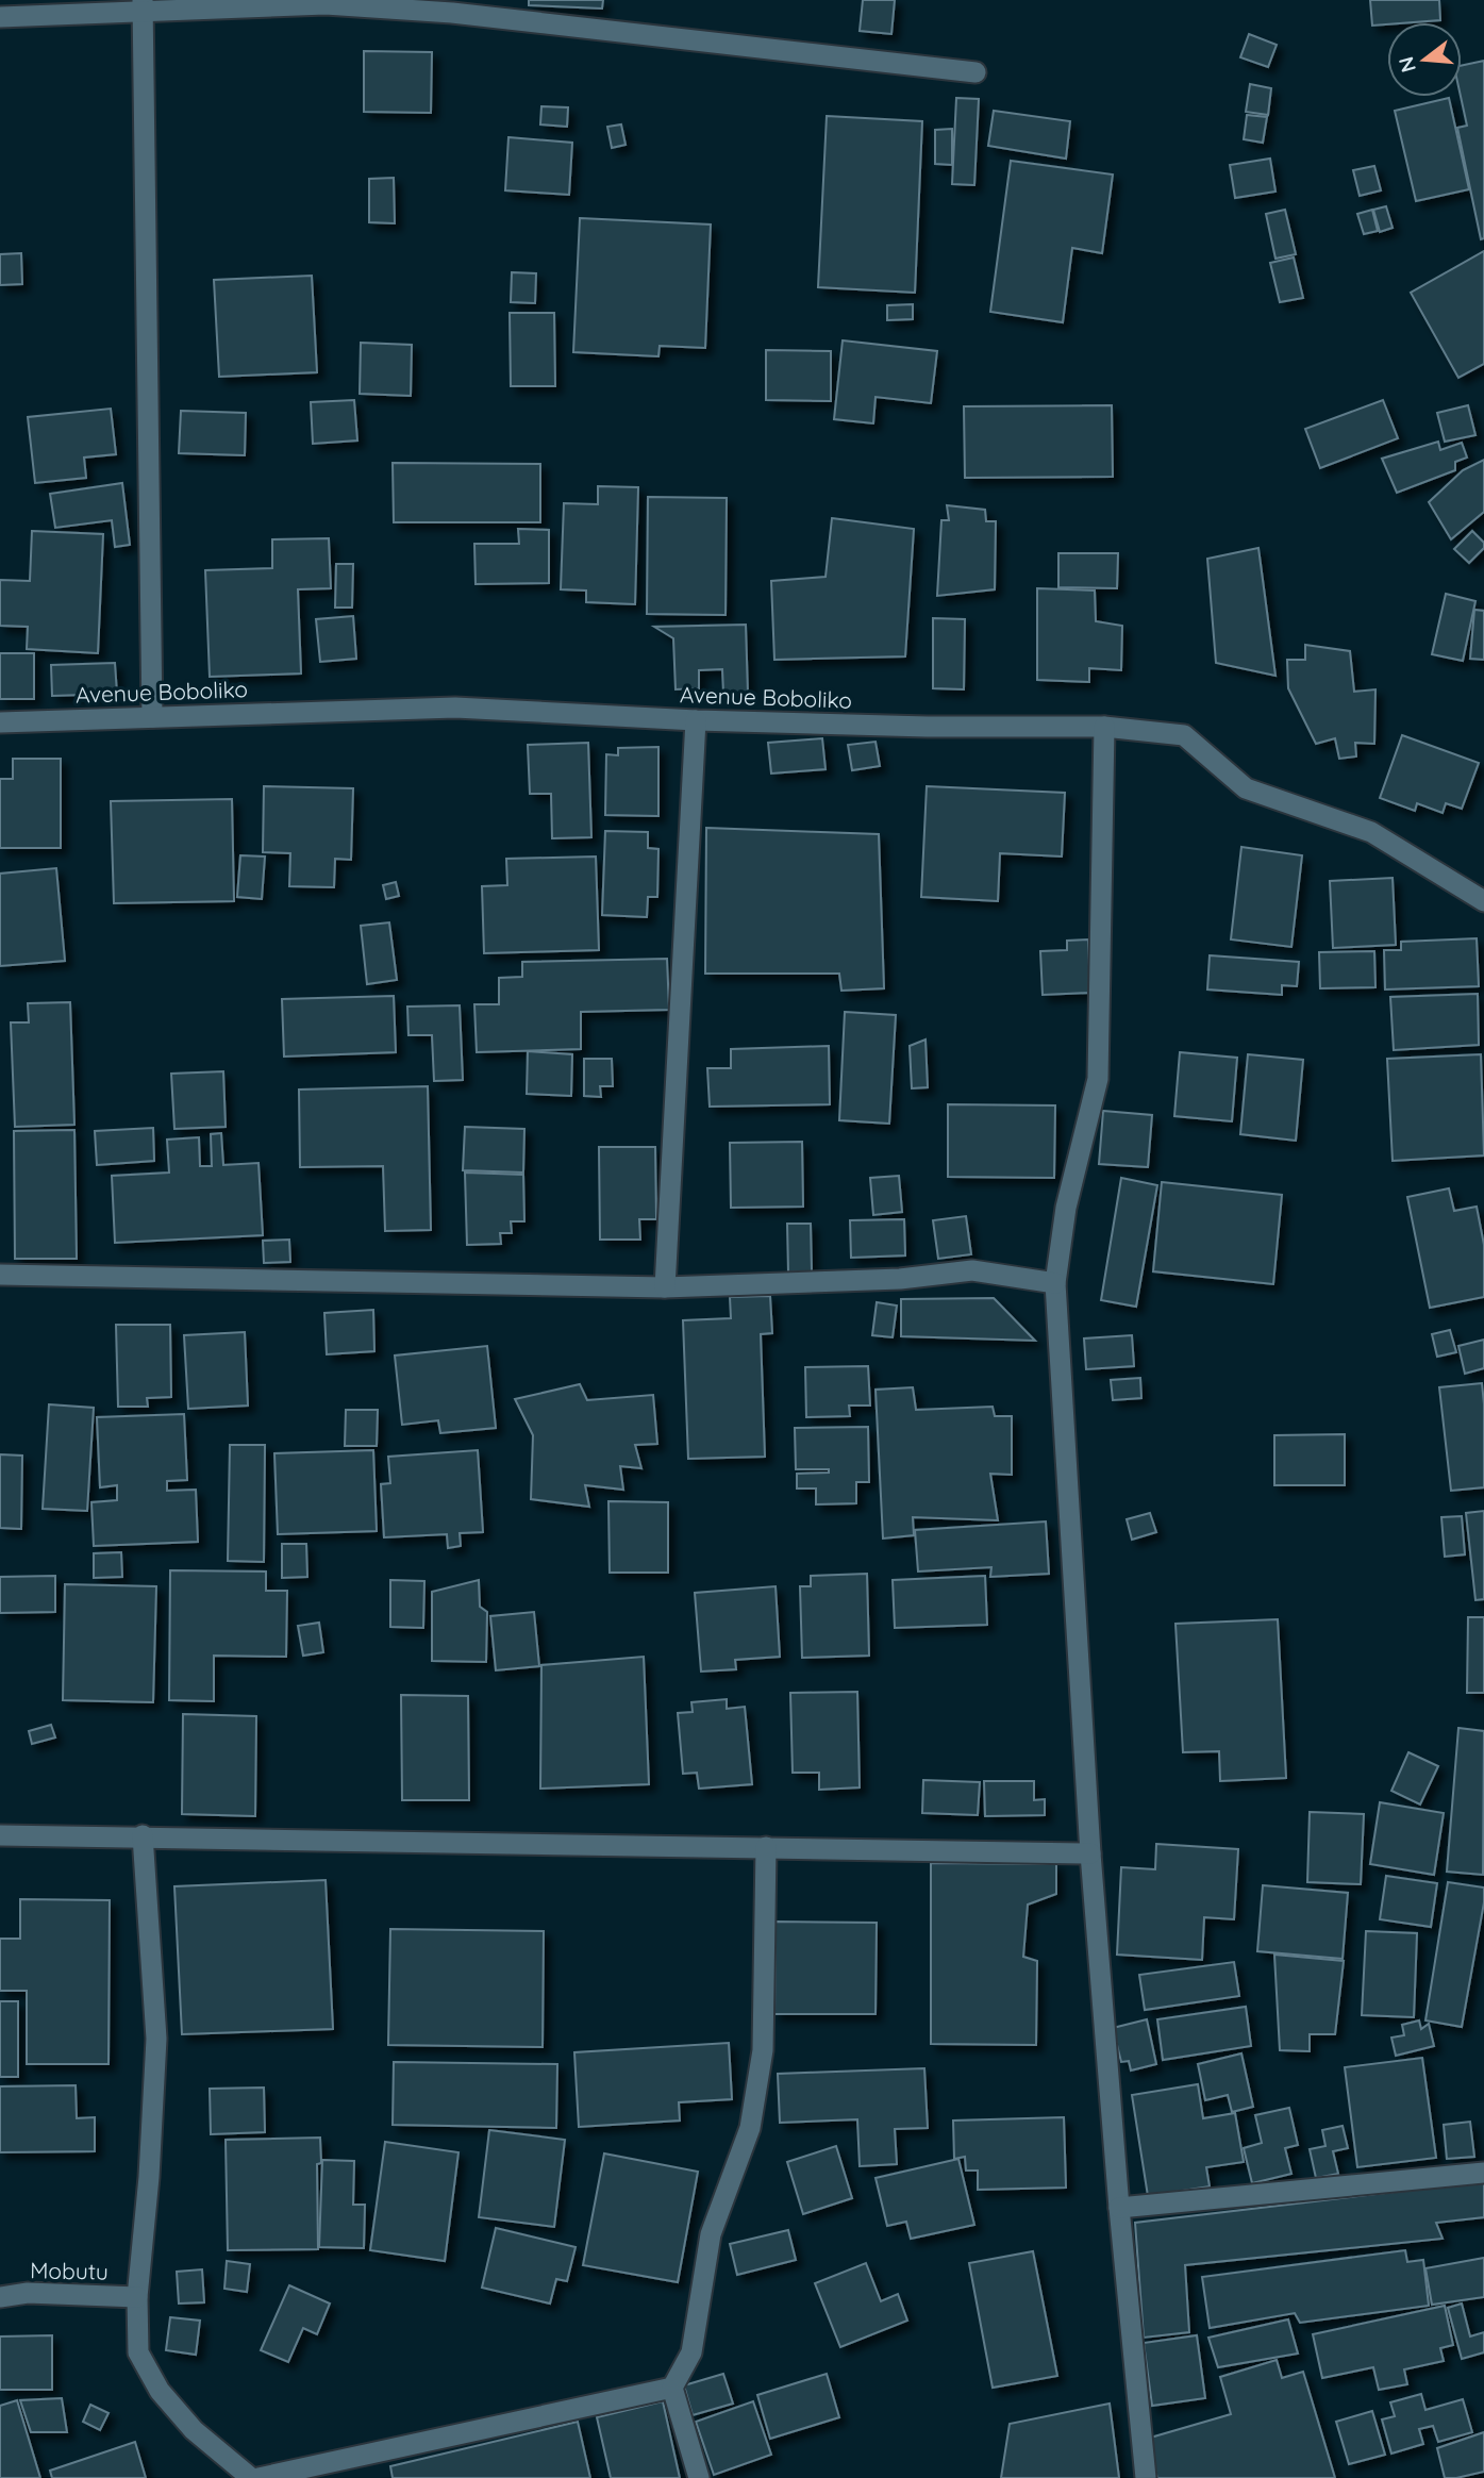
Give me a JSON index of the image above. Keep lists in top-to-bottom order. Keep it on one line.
{"streets":{"street":["Avenue Boboliko","Mobutu"]},"north":"left"}
